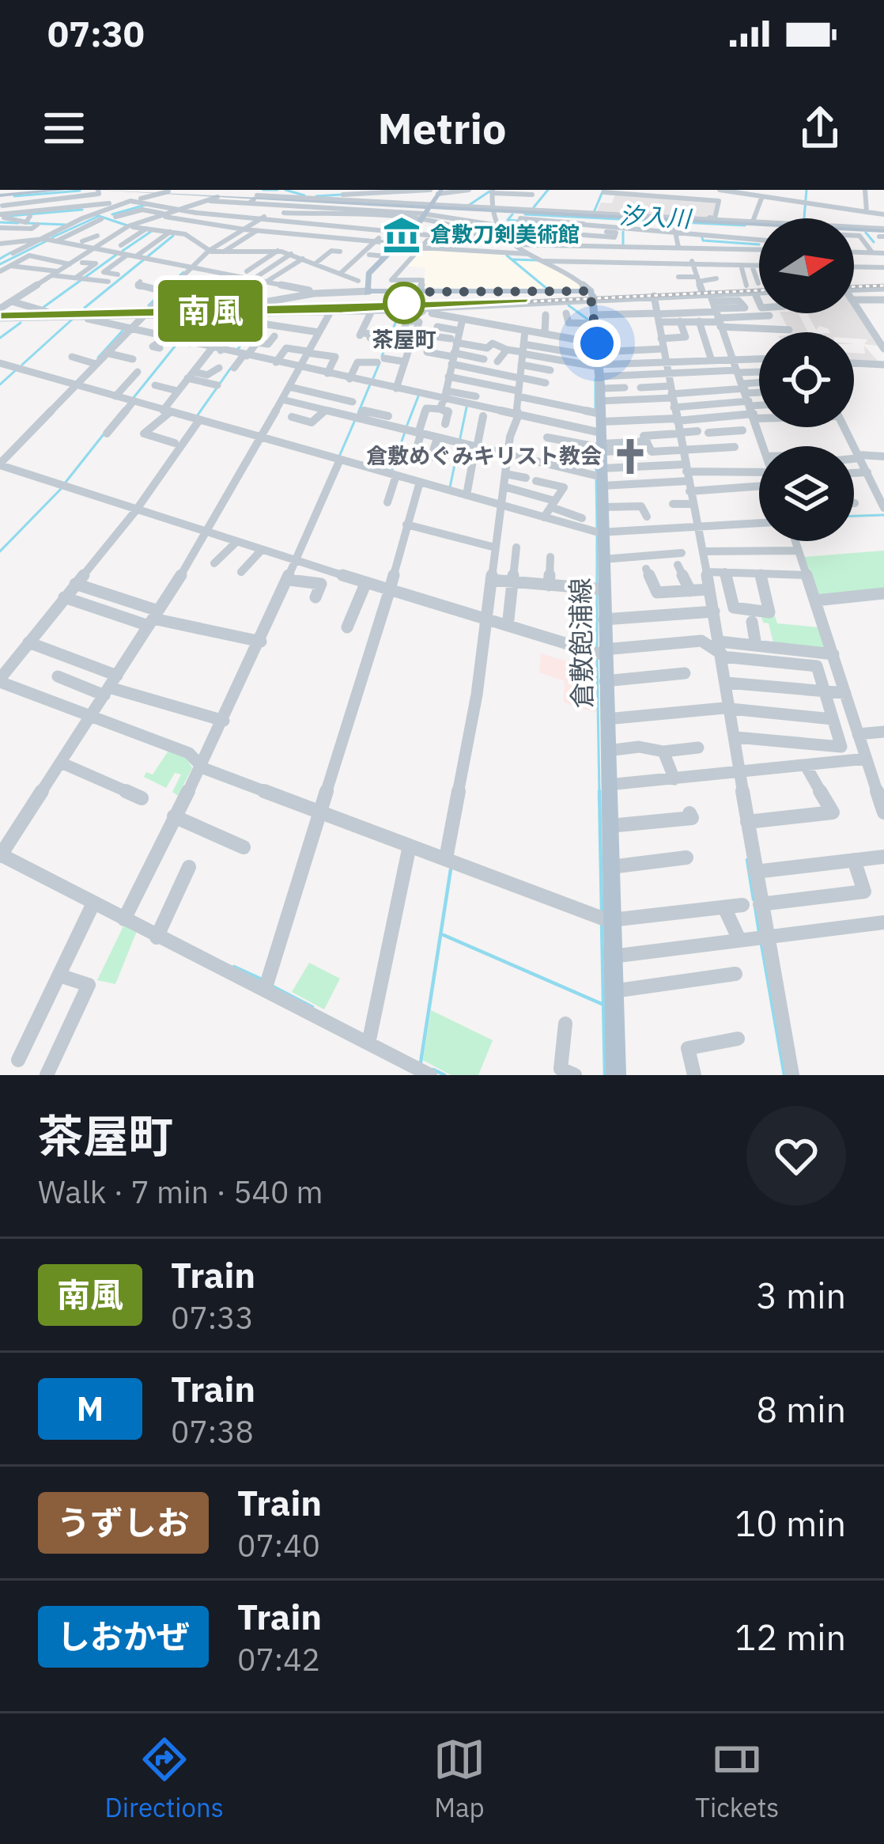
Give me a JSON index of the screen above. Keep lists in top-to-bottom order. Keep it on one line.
{"streets":{"main road":["倉敷飽浦線"]},"water":["汐入川"],"places":{"museum":["倉敷刀剣美術館"],"other":["茶屋町"],"church":["倉敷めぐみキリスト教会"]},"north":"right","page":{"status":"07:30","header":"Metrio","on_map":"南風","heading":["茶屋町","Walk · 7 min · 540 m"],"list":[{"mark":"南風","name":"Train","note":"07:33","value":"3 min"},{"mark":"M","name":"Train","note":"07:38","value":"8 min"},{"mark":"うずしお","name":"Train","note":"07:40","value":"10 min"},{"mark":"しおかぜ","name":"Train","note":"07:42","value":"12 min"}],"tabs":["Directions","Map","Tickets"]}}
